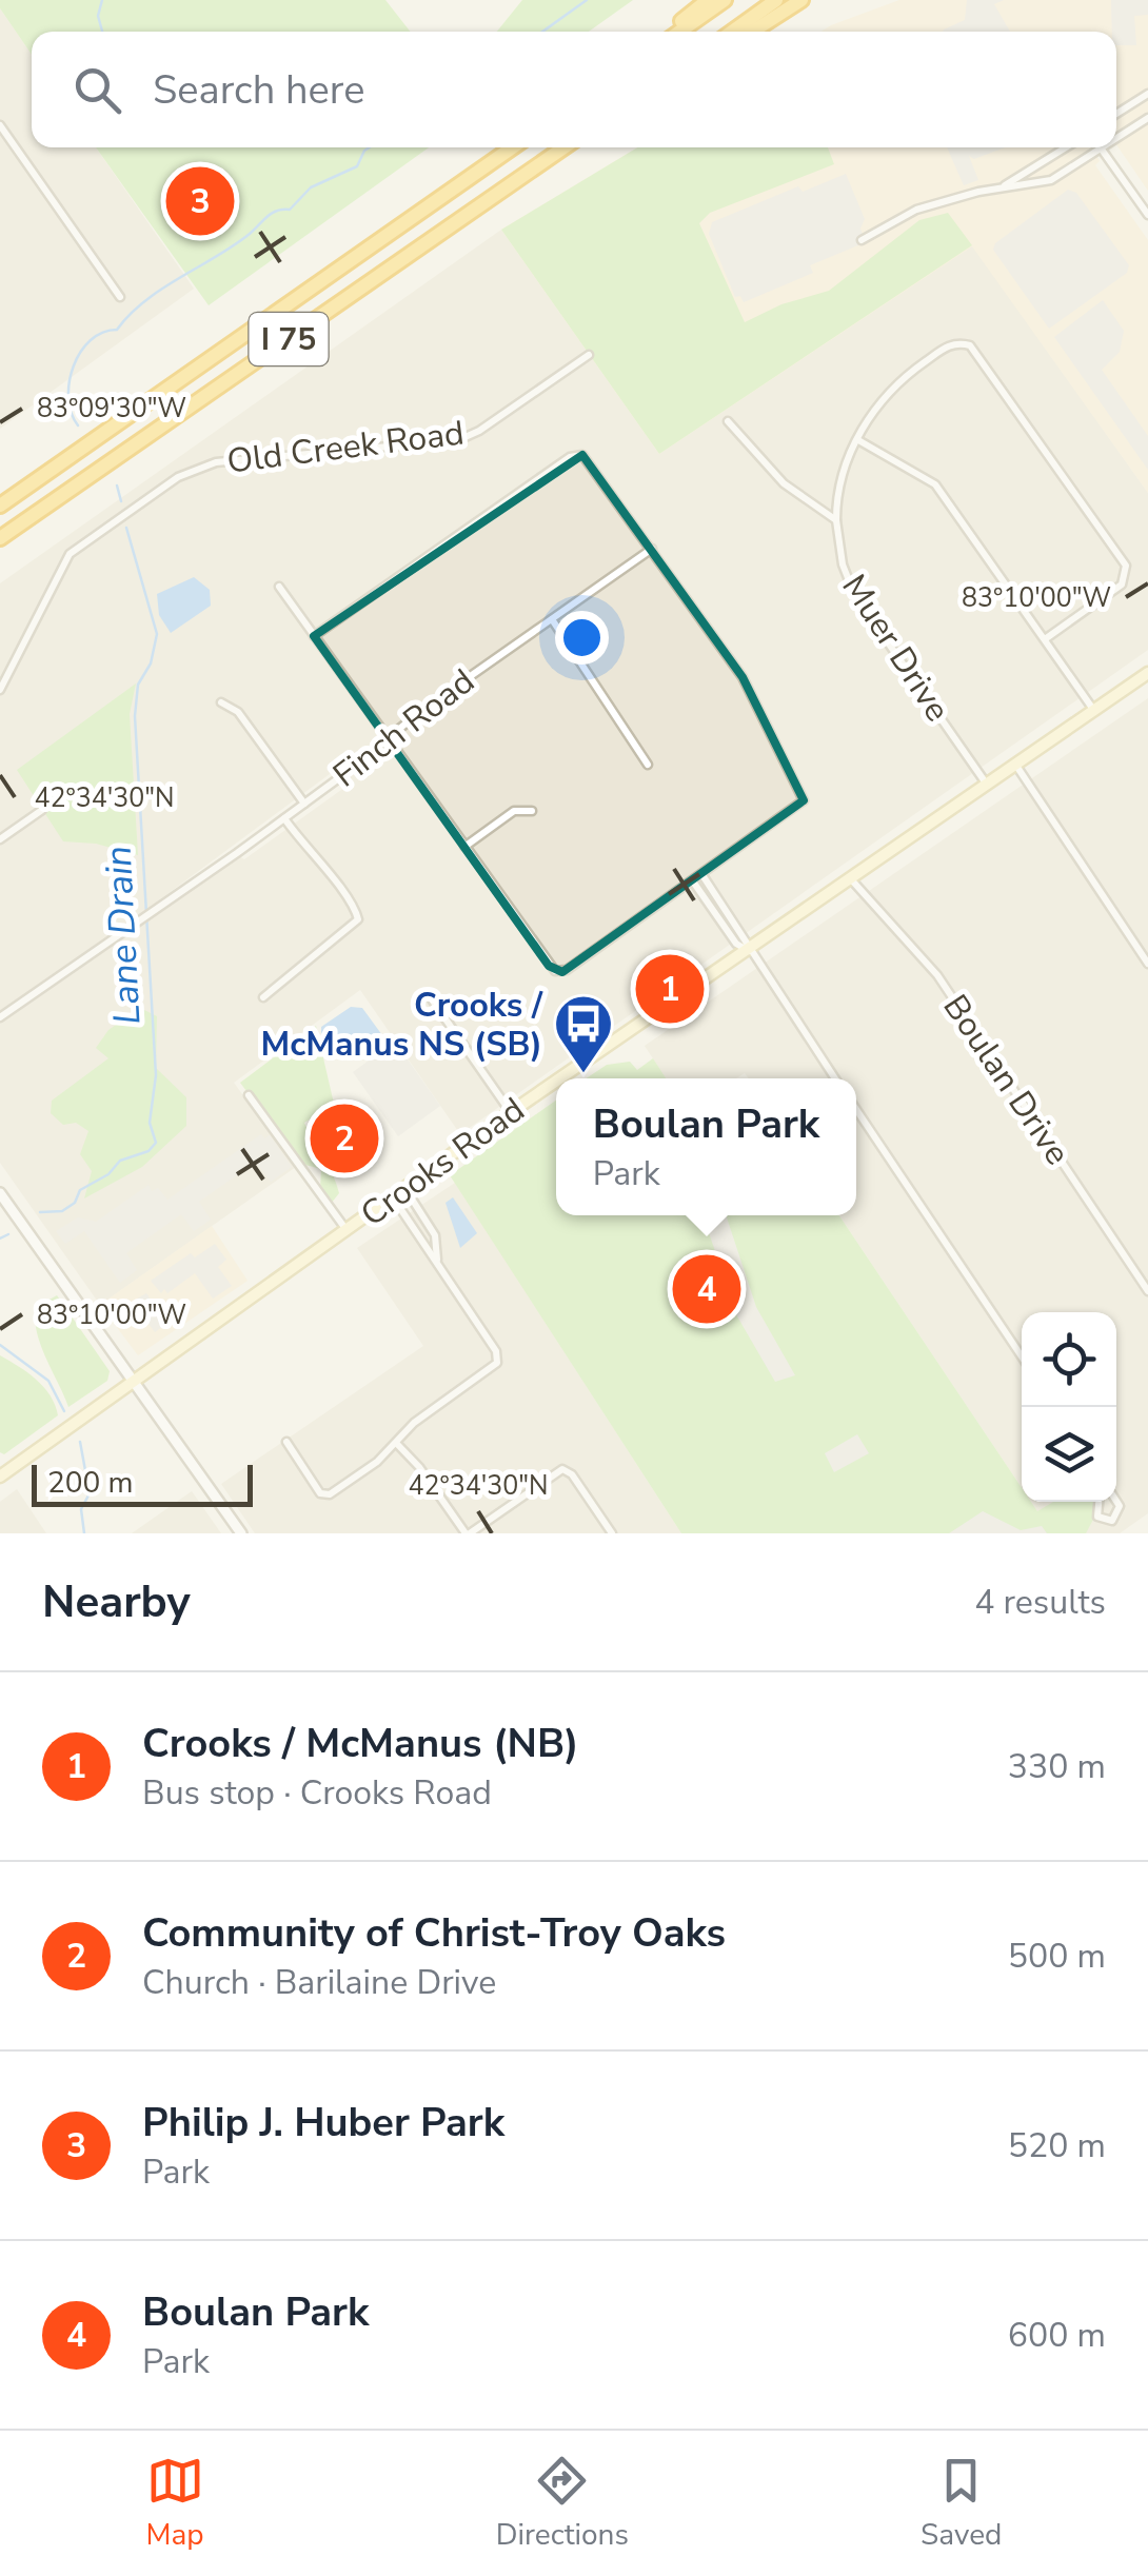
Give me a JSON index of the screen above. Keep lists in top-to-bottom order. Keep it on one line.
{"streets":{"highway":["I 75"],"main road":["Crooks Road"],"street":["Old Creek Road","Muer Drive","Finch Road","Boulan Drive"]},"crossings":[["Muer Drive","Crooks Road"],["Boulan Drive","Crooks Road"]],"water":["Lane Drain"],"places":{"bus stop":["Crooks / McManus NS (SB)"]},"scale_bar":"200 m","page":{"search":"Search here","pins":["3","1","2","4"],"popup":["Boulan Park","Park"],"scale":"200 m","heading":["Nearby","4 results"],"list":[{"mark":"1","name":"Crooks / McManus (NB)","note":"Bus stop · Crooks Road","value":"330 m"},{"mark":"2","name":"Community of Christ-Troy Oaks","note":"Church · Barilaine Drive","value":"500 m"},{"mark":"3","name":"Philip J. Huber Park","note":"Park","value":"520 m"},{"mark":"4","name":"Boulan Park","note":"Park","value":"600 m"}],"nav":["Map","Directions","Saved"]},"coordinates":["83°09'30\"W","83°10'00\"W","42°34'30\"N"]}
